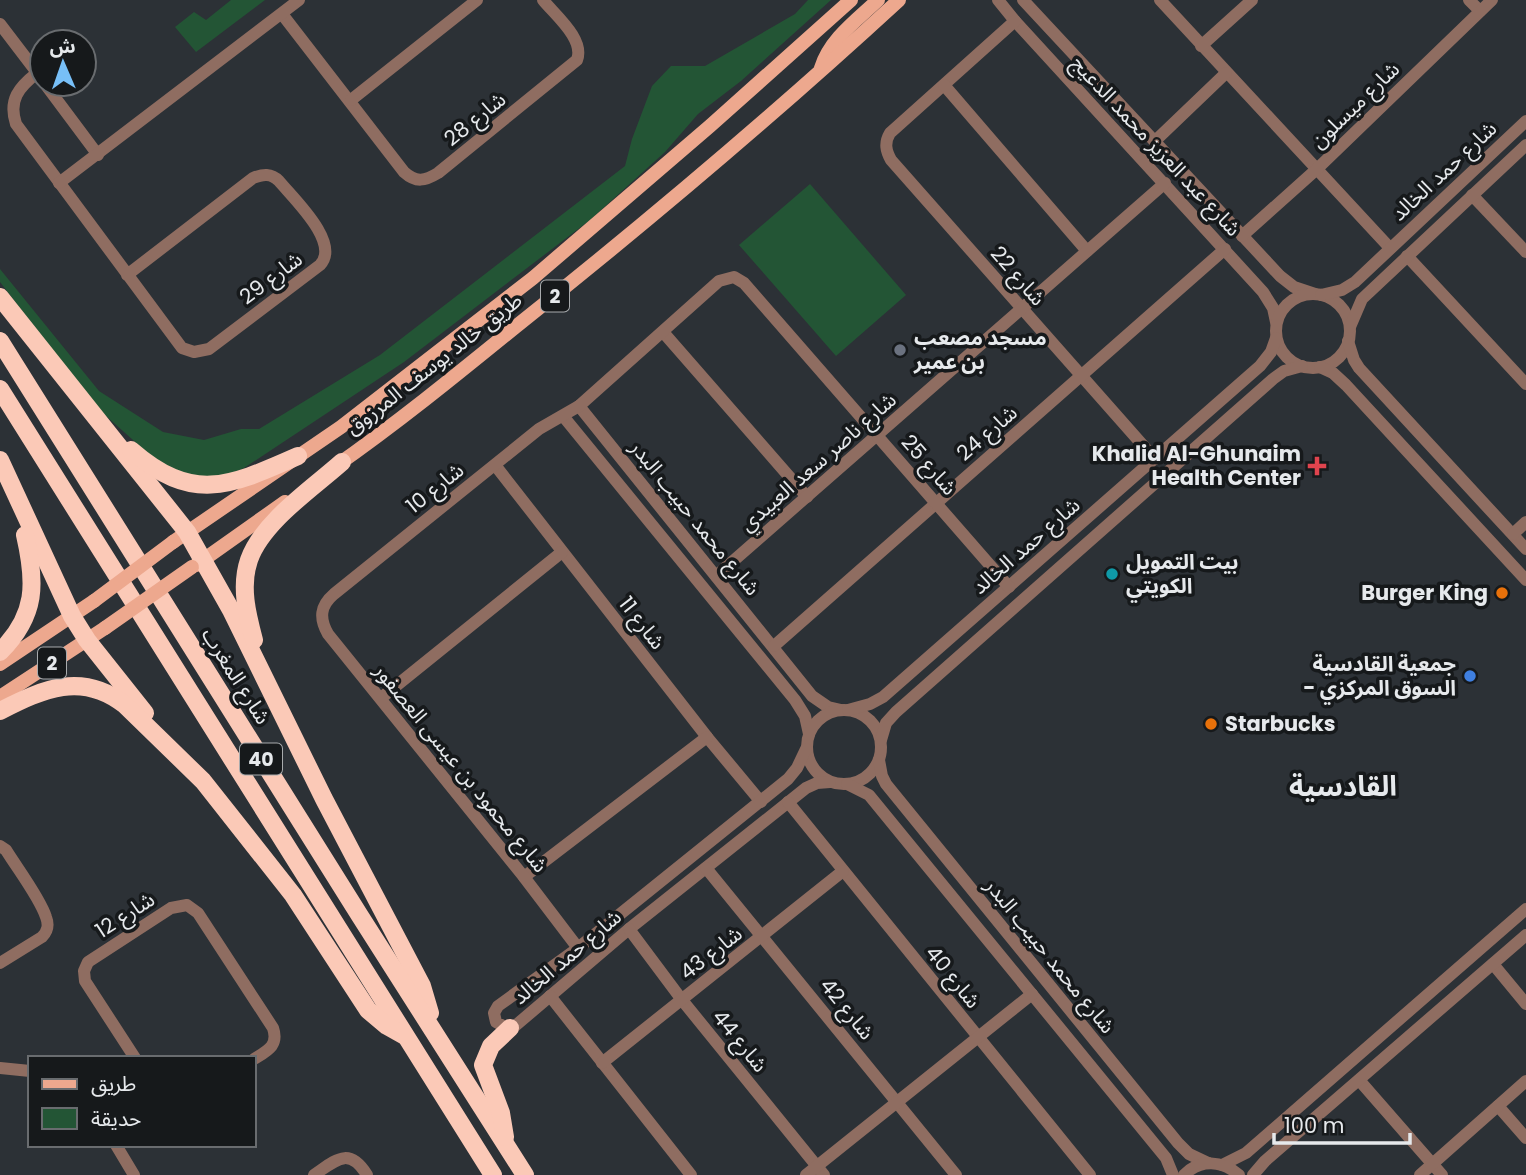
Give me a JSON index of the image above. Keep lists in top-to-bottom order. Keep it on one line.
{"streets":{"highway":["شارع المغرب","40"],"main road":["2","طريق خالد يوسف المرزوق"],"street":["شارع ميسلون","شارع 28","شارع عبد العزيز محمد الدعيج","شارع حمد الخالد","شارع 22","شارع 29","شارع 24","شارع ناصر سعد العبيدي","شارع 25","شارع 10","شارع محمد حبيب البدر","شارع 11","شارع محمود بن عيسى العصفور","شارع 12","شارع 43","شارع 40","شارع 42","شارع 44"]},"crossings":[["شارع ميسلون","شارع عبد العزيز محمد الدعيج"],["شارع عبد العزيز محمد الدعيج","شارع حمد الخالد"],["شارع عبد العزيز محمد الدعيج","شارع 24"],["شارع عبد العزيز محمد الدعيج","شارع ناصر سعد العبيدي"],["شارع حمد الخالد","شارع 22"],["شارع حمد الخالد","شارع 25"],["شارع حمد الخالد","شارع محمد حبيب البدر"],["شارع حمد الخالد","شارع 11"],["شارع حمد الخالد","شارع محمود بن عيسى العصفور"],["شارع حمد الخالد","شارع 40"],["شارع حمد الخالد","شارع 42"],["شارع حمد الخالد","شارع 44"],["شارع 22","شارع 24"],["شارع 22","شارع ناصر سعد العبيدي"],["شارع 24","شارع 25"],["شارع 24","شارع محمد حبيب البدر"],["شارع ناصر سعد العبيدي","شارع 25"],["شارع ناصر سعد العبيدي","شارع محمد حبيب البدر"],["شارع 25","شارع 10"],["شارع 10","شارع محمد حبيب البدر"],["شارع 10","شارع 11"],["شارع 10","شارع محمود بن عيسى العصفور"],["شارع 43","شارع 40"],["شارع 43","شارع 42"],["شارع 43","شارع 44"]],"districts":["القادسية"],"places":{"other":["مسجد مصعب بن عمير","بيت التمويل الكويتي","Burger King","جمعية القادسية - السوق المركزي","Starbucks"],"health":["Khalid Al-Ghunaim Health Center"]},"legend":["طريق","حديقة"],"scale_bar":"100 m","north":"top"}
